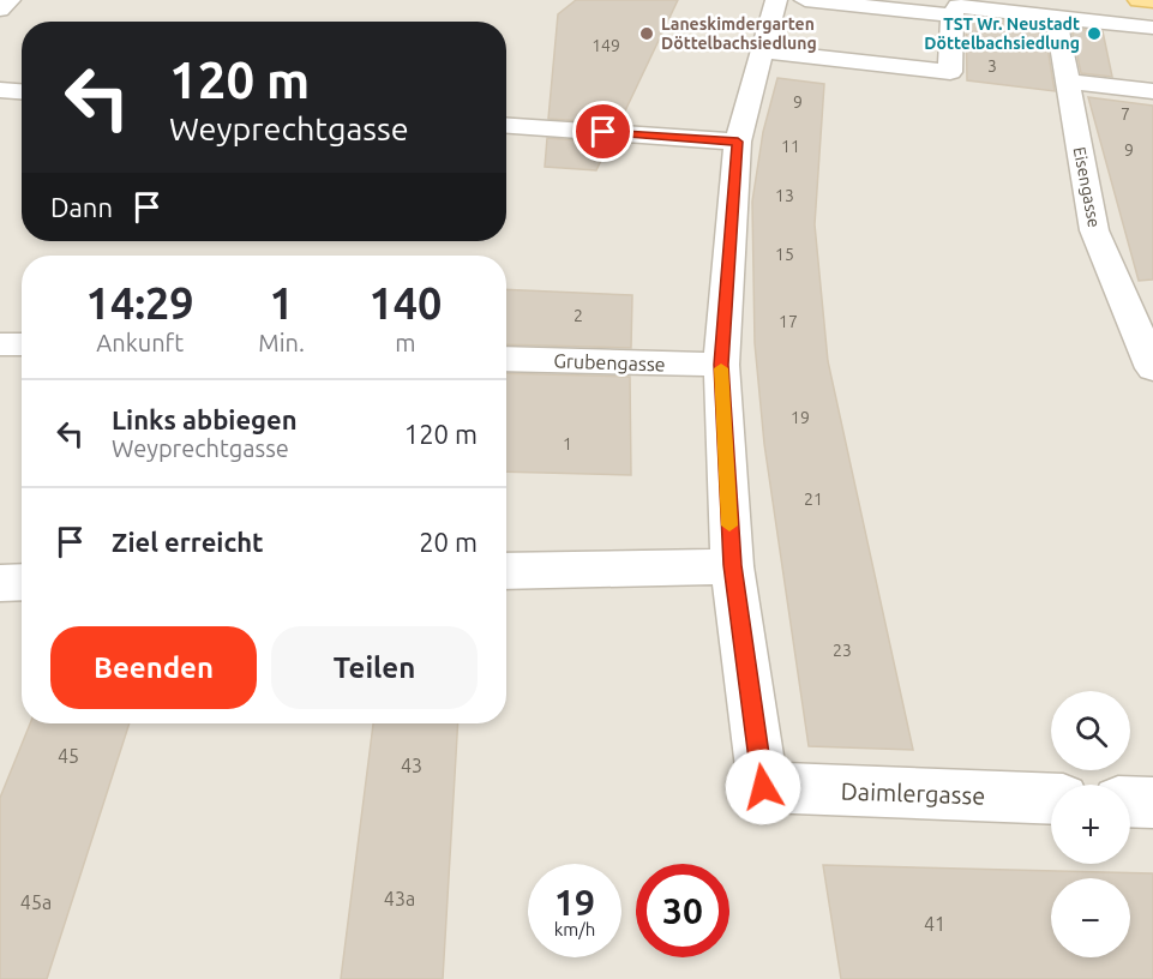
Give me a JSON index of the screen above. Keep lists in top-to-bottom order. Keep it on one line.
{"streets":{"street":["Eisengasse","Grubengasse","Daimlergasse"]},"places":["Laneskimdergarten Döttelbachsiedlung","TST Wr. Neustadt Döttelbachsiedlung"],"house_numbers":["149","3","9","7","11","9","13","15","2","17","19","1","21","23","45","43","43a","45a","41"],"page":{"turn":["120 m","Weyprechtgasse"],"then":"Dann","eta":["14:29","Ankunft","1","Min.","140","m"],"list":[{"name":"Links abbiegen","note":"Weyprechtgasse","value":"120 m"},{"name":"Ziel erreicht","value":"20 m"}],"buttons":["Beenden","Teilen"],"map_buttons":["+","−"],"speed":"19 km/h","limit":"30"}}
